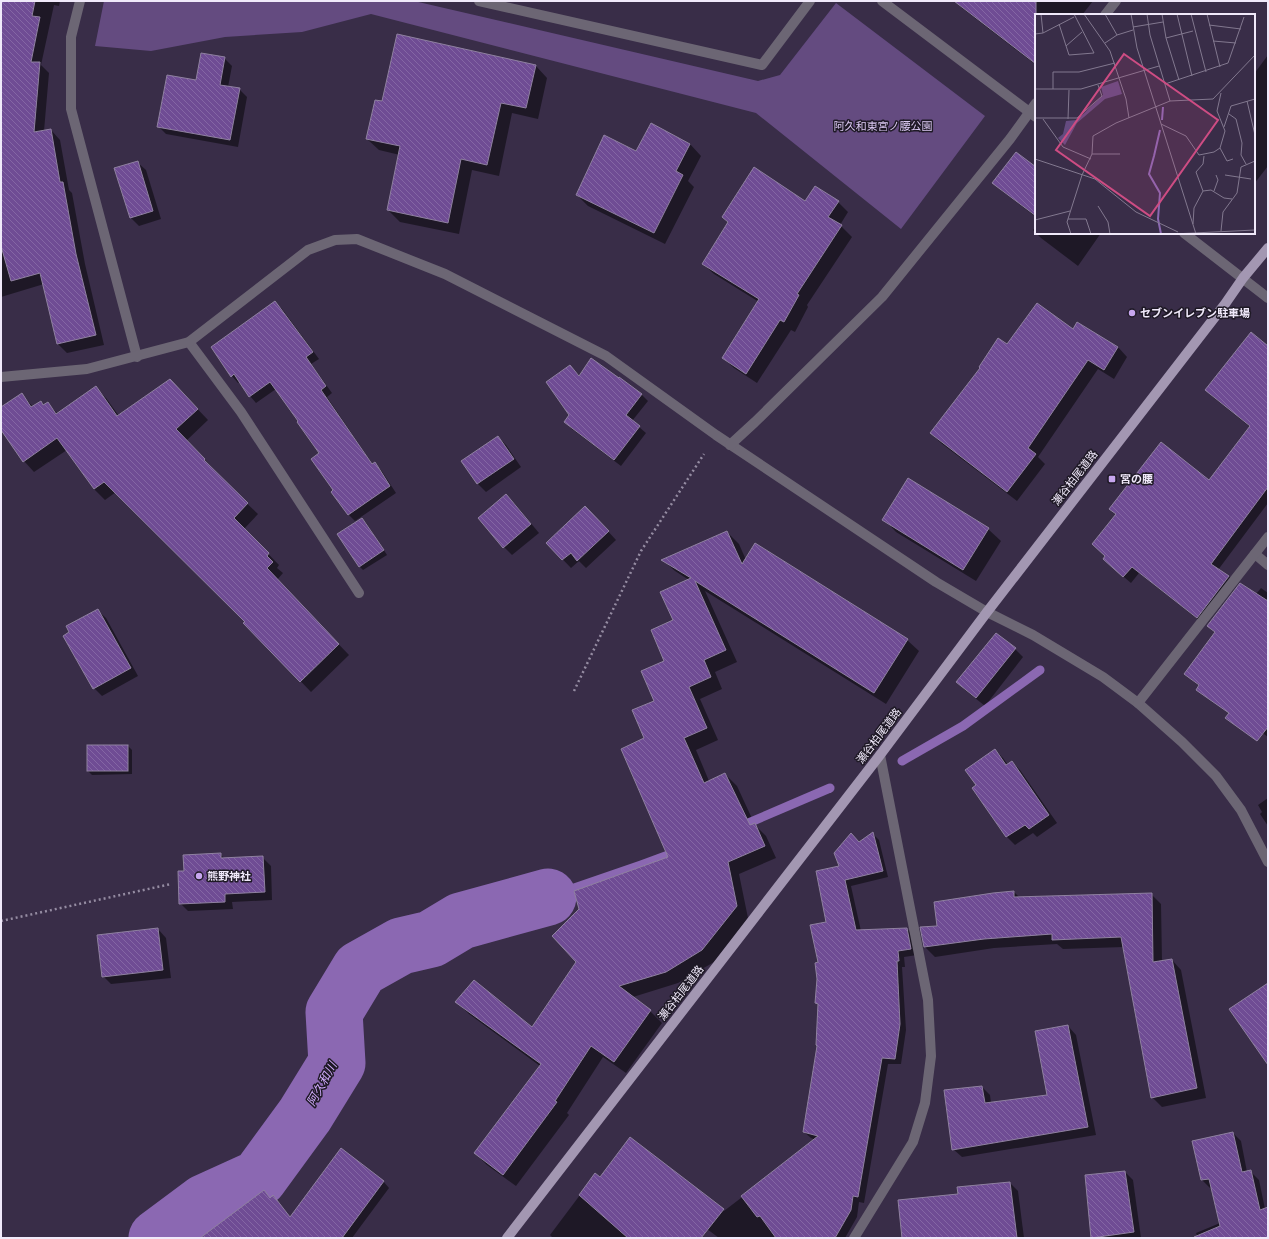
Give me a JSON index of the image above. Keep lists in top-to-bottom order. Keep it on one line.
{"streets":{"main road":["瀬谷柏尾道路"]},"water":["阿久和川"],"parks":["阿久和東宮ノ腰公園"],"places":{"other":["セブンイレブン駐車場","熊野神社"],"transit":["宮の腰"]}}
